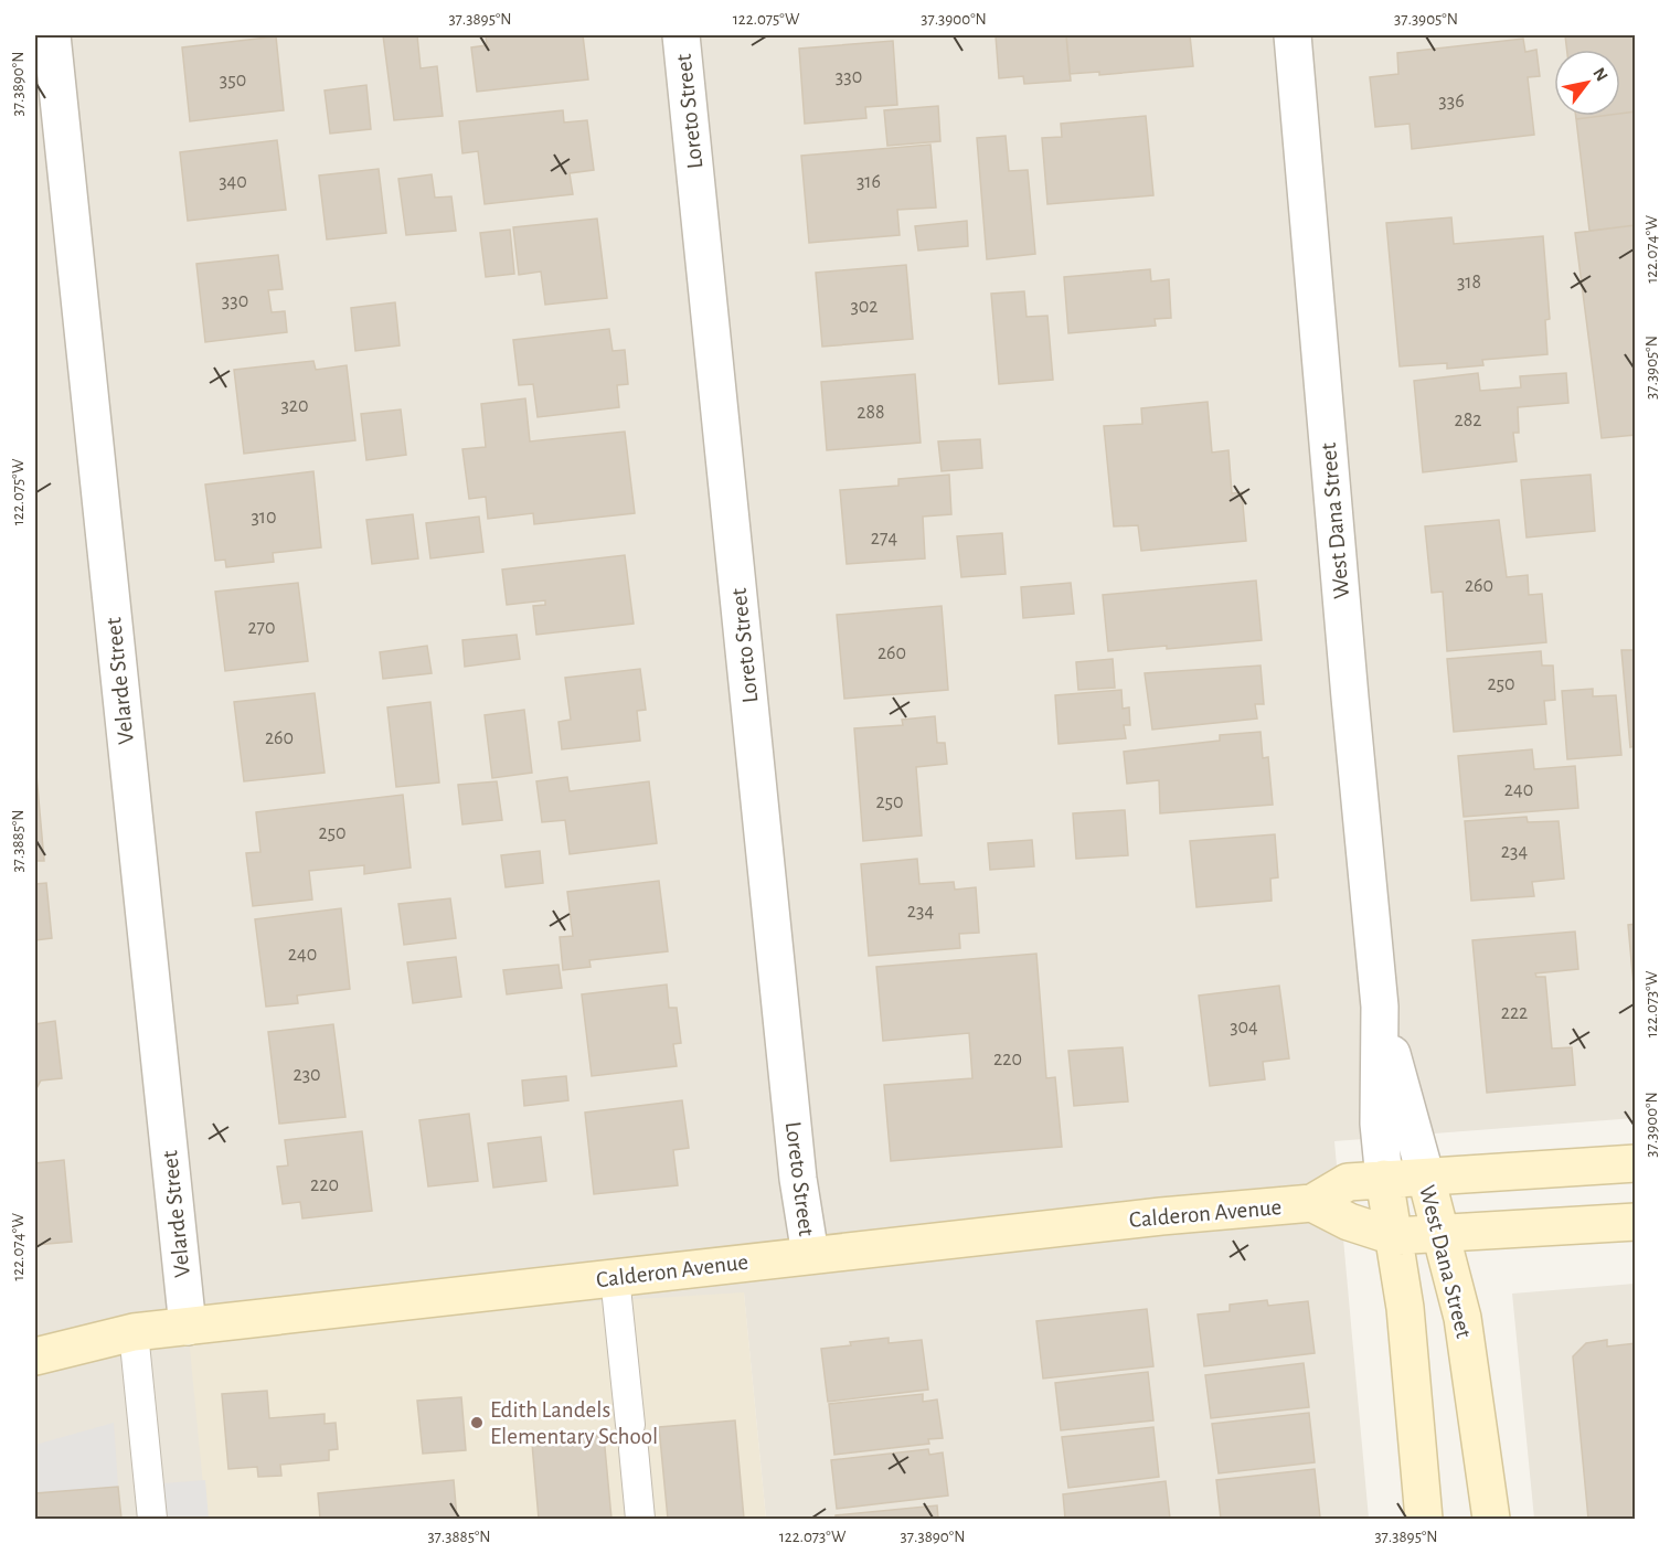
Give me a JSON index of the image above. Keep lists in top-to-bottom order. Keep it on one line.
{"streets":{"street":["Loreto Street","West Dana Street","Velarde Street","Calderon Avenue"]},"crossings":[["Loreto Street","Calderon Avenue"],["West Dana Street","Calderon Avenue"],["Velarde Street","Calderon Avenue"]],"places":["Edith Landels Elementary School"],"house_numbers":["330","350","336","340","316","318","330","302","320","288","282","310","274","260","270","260","250","260","240","250","250","234","234","240","222","304","220","230","220"],"north":"top right","coordinates":["37.3895°N","122.075°W","37.3900°N","37.3905°N","37.3890°N","122.074°W","37.3885°N","122.073°W"]}
